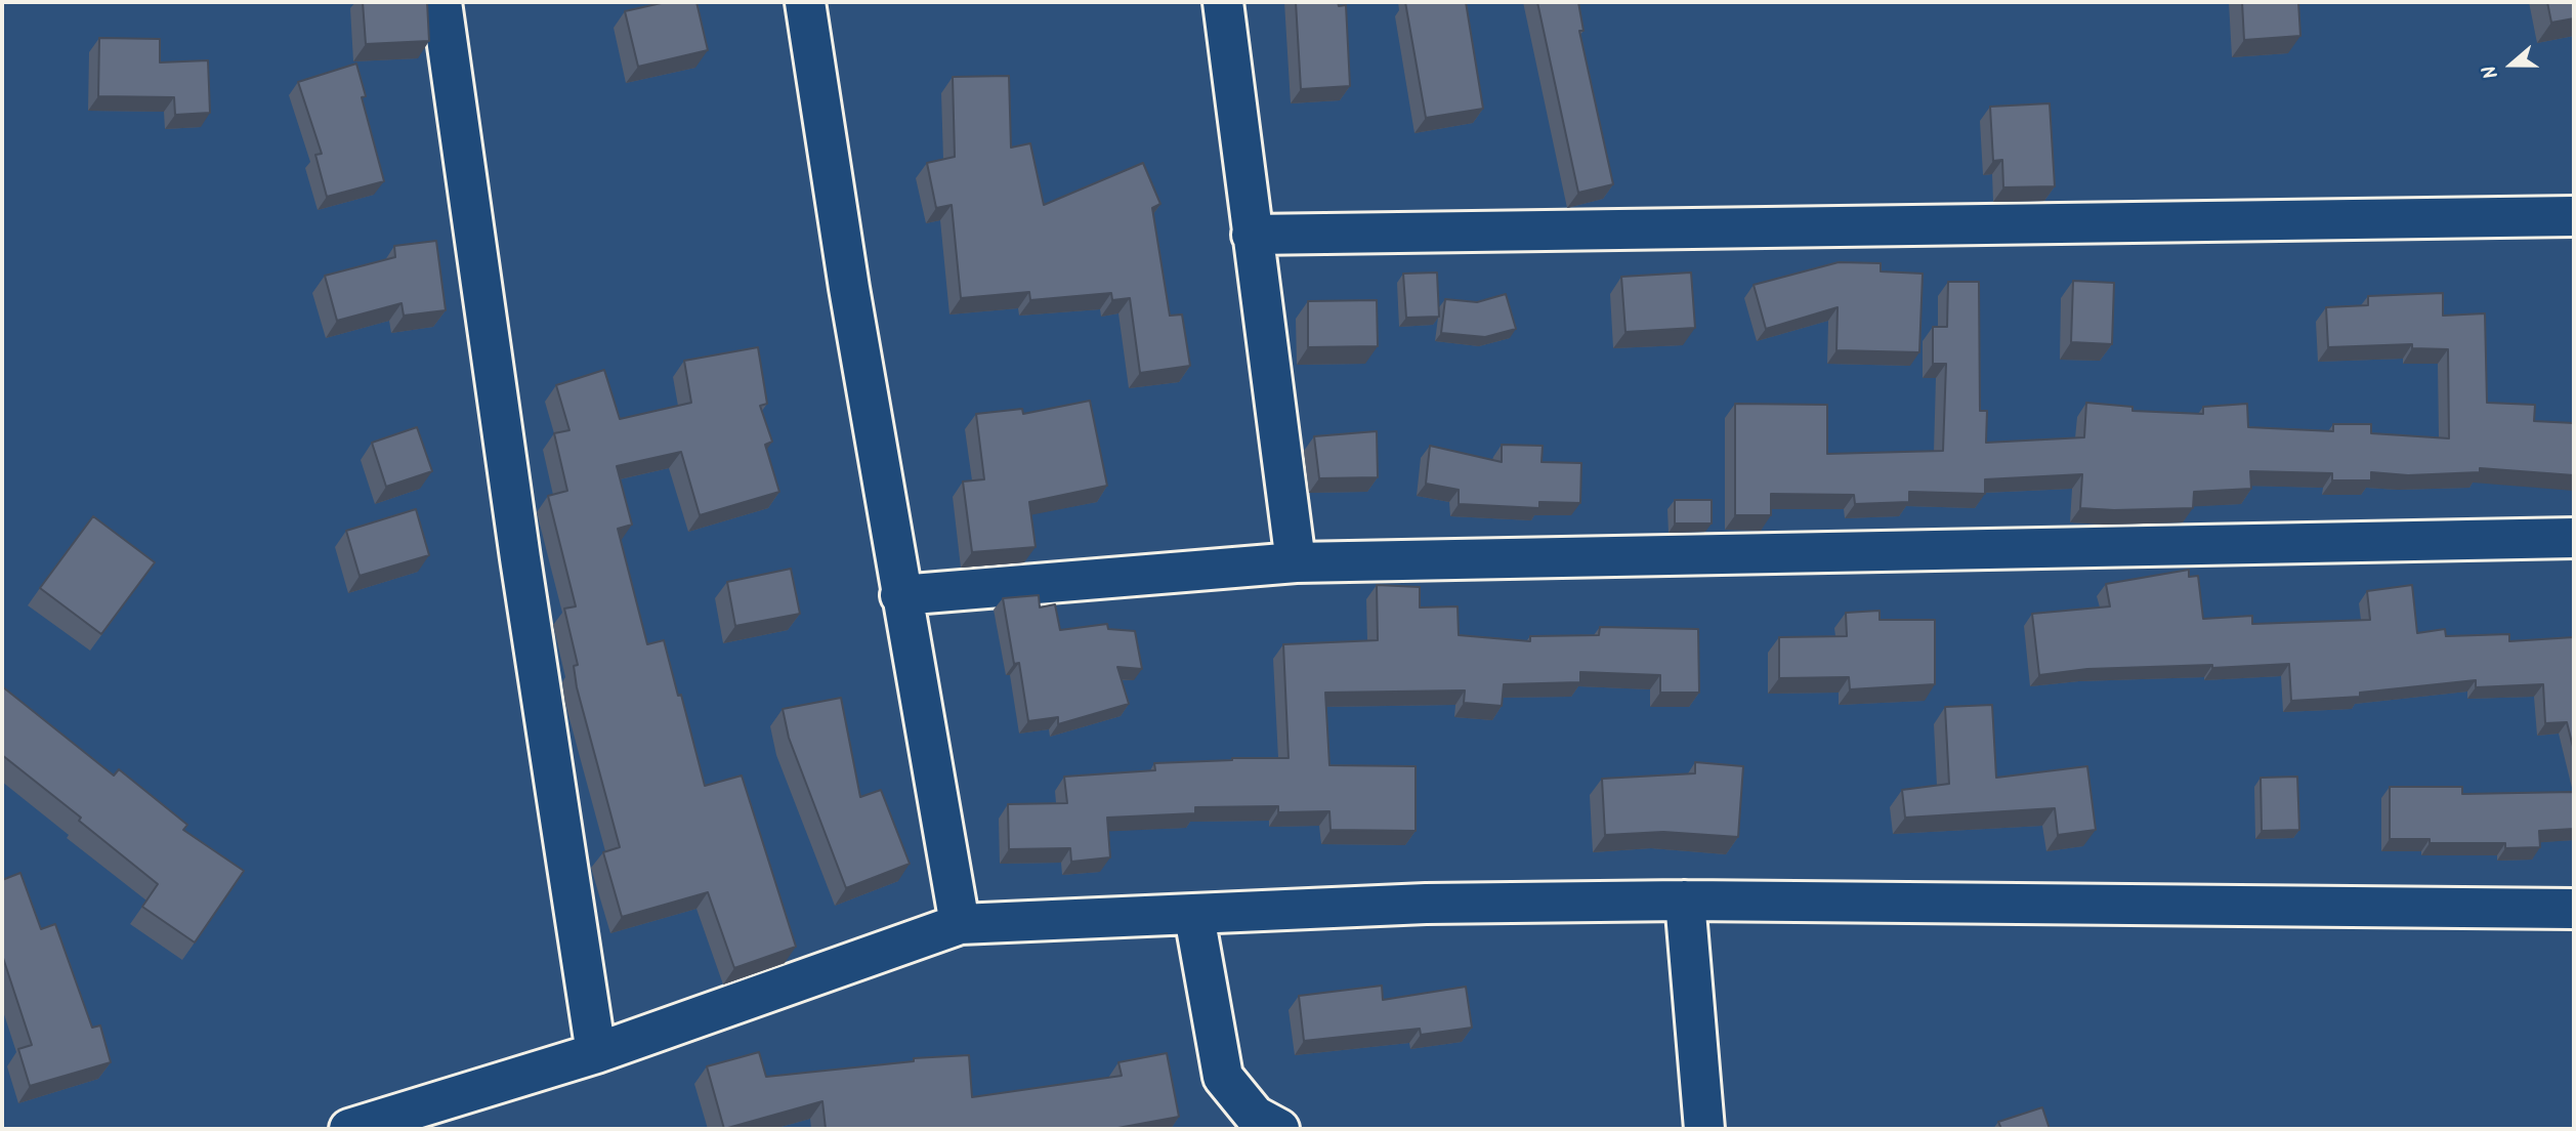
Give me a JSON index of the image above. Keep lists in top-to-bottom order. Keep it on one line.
{"north":"left"}
